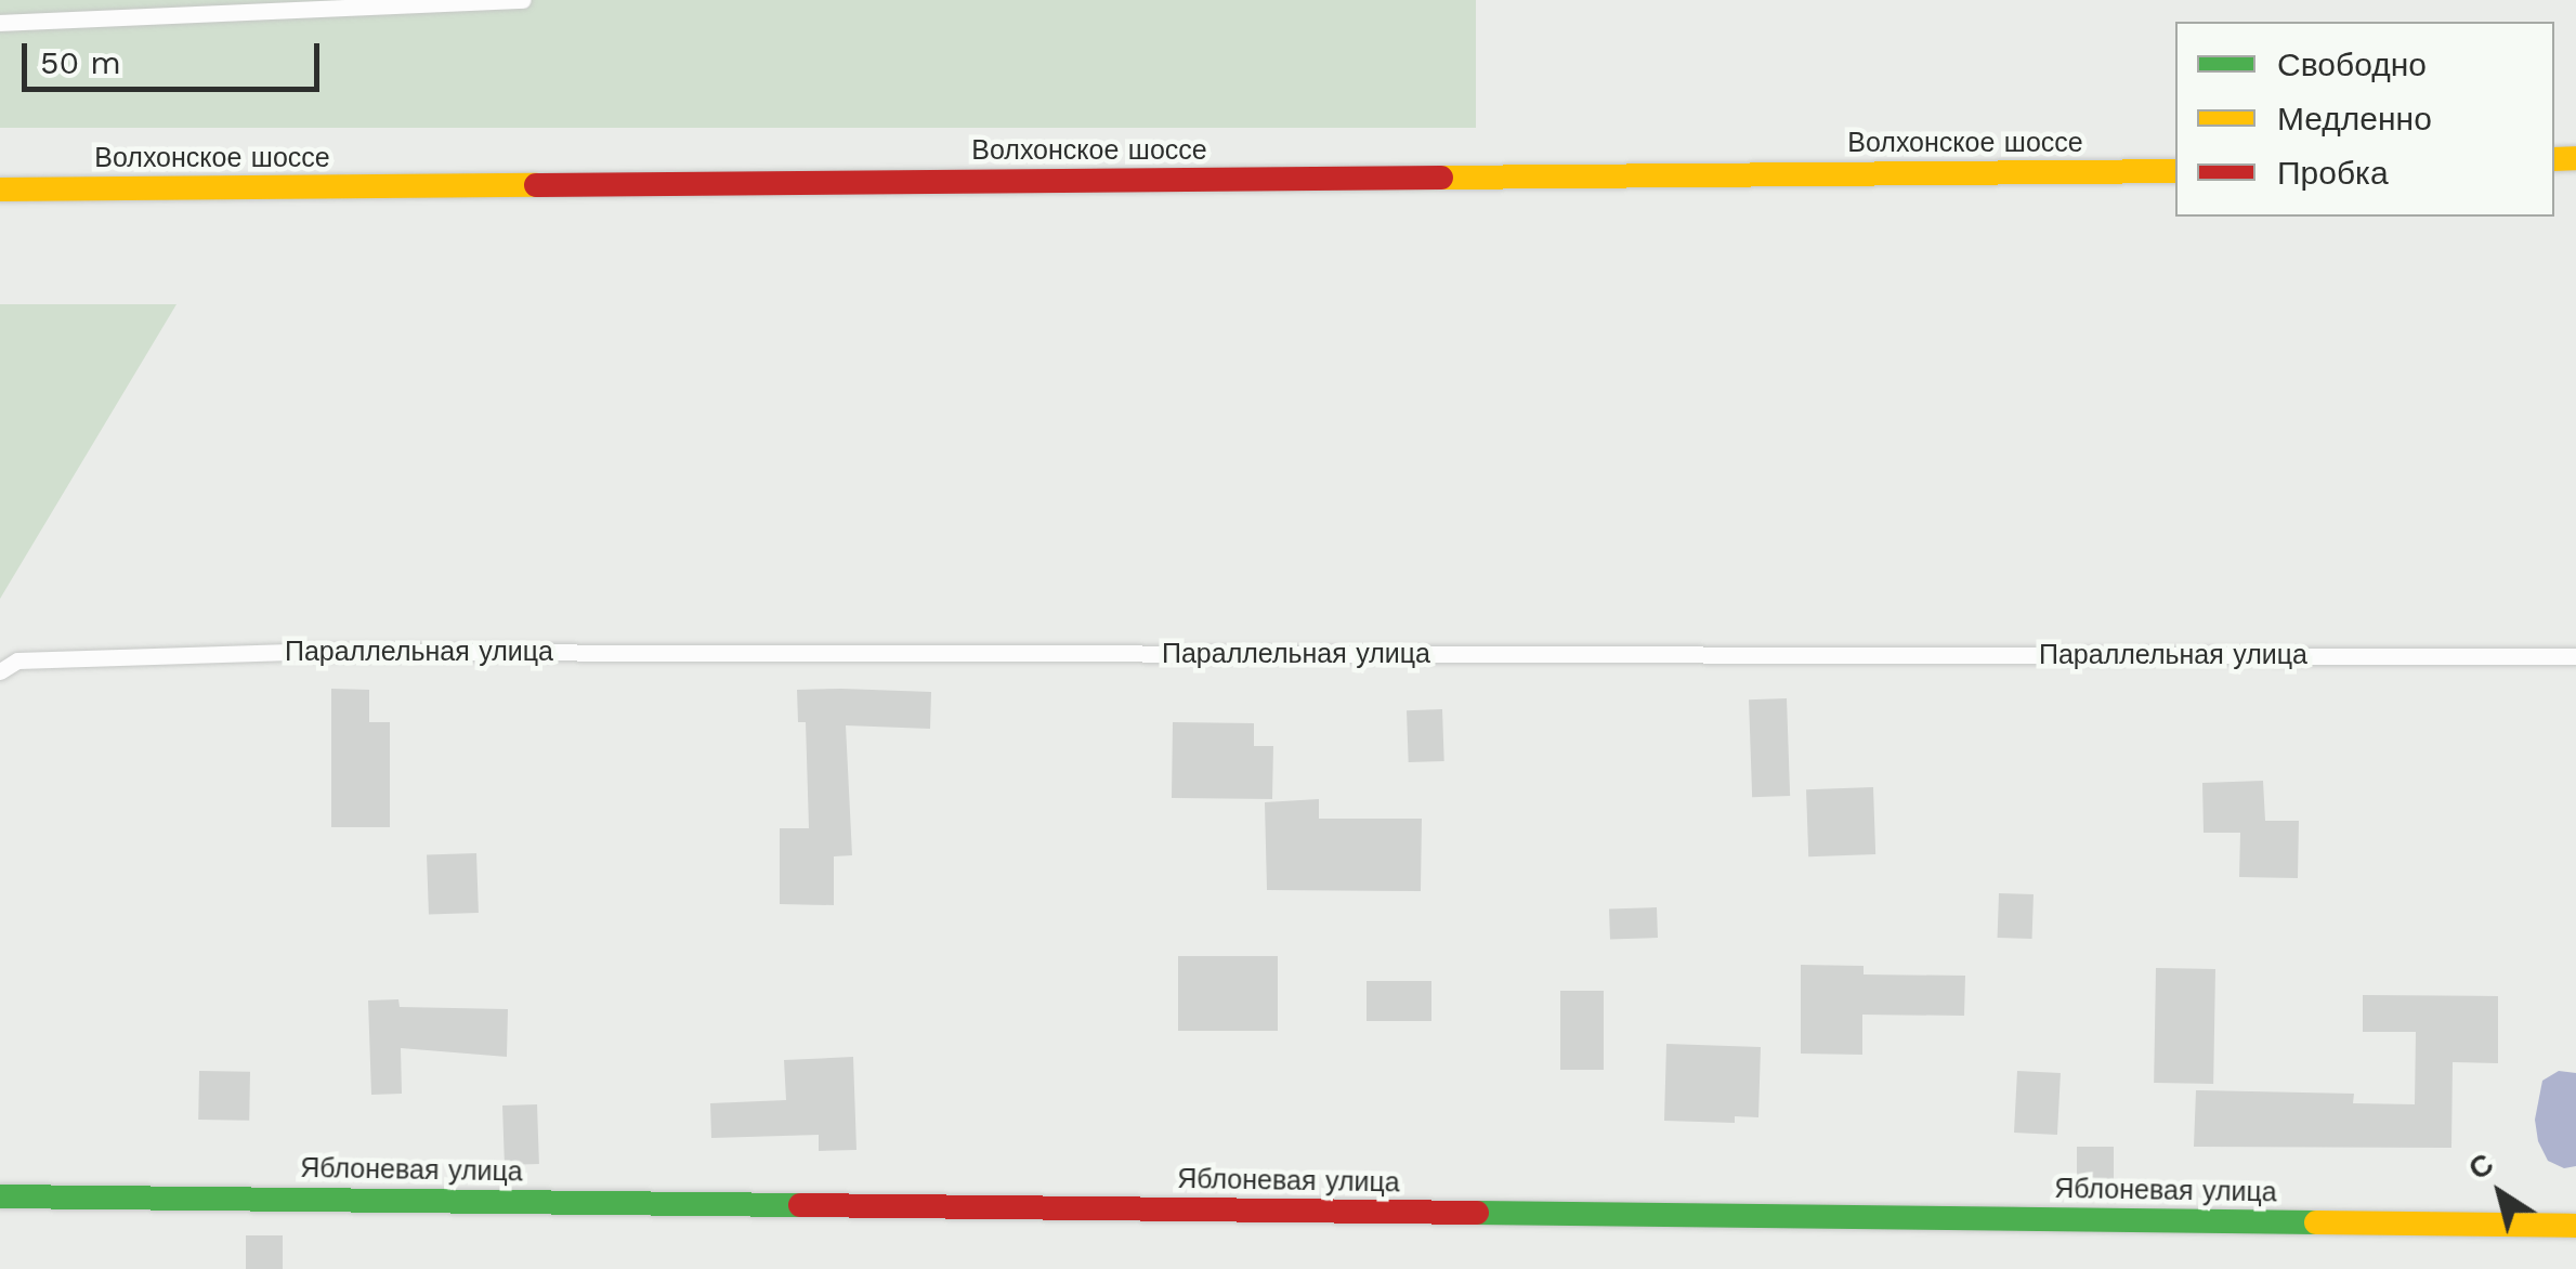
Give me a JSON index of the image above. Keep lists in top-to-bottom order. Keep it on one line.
{"streets":{"street":["Волхонское шоссе","Яблоневая улица"],"lane":["Параллельная улица"]},"legend":["Свободно","Медленно","Пробка"],"scale_bar":"50 m","north":"top left"}
